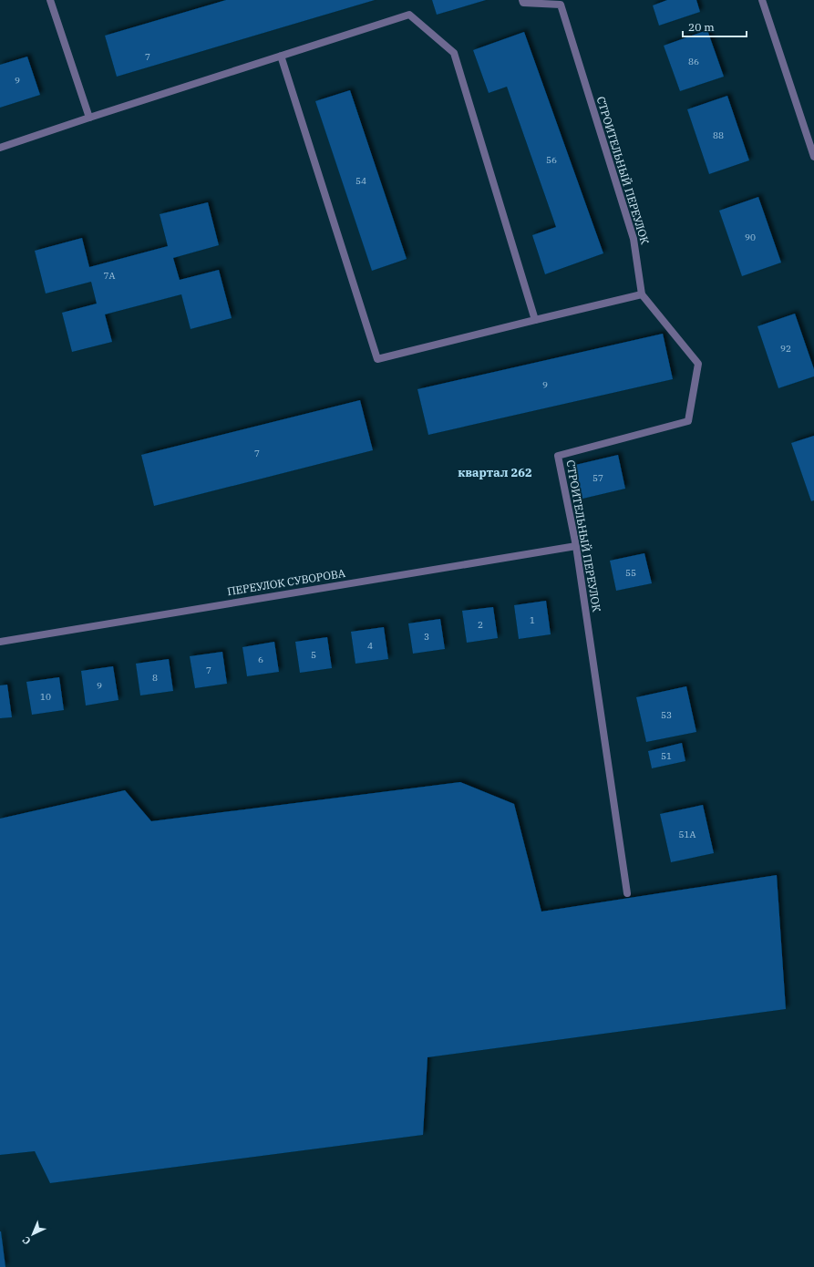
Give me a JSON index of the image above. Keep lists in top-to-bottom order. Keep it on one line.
{"streets":{"street":["СТРОИТЕЛЬНЫЙ ПЕРЕУЛОК","ПЕРЕУЛОК СУВОРОВА"]},"crossings":[["СТРОИТЕЛЬНЫЙ ПЕРЕУЛОК","ПЕРЕУЛОК СУВОРОВА"]],"districts":["квартал 262"],"house_numbers":["7","86","9","88","56","54","90","7А","92","9","7","57","55","1","2","3","4","5","6","7","8","9","10","53","51","51А"],"scale_bar":"20 m","north":"bottom left"}
